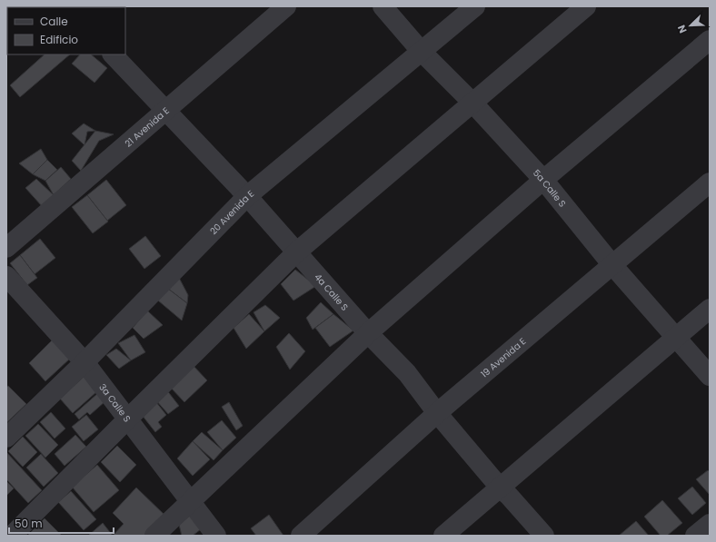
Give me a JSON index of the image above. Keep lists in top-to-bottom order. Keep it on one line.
{"streets":{"street":["21 Avenida E","5a Calle S","20 Avenida E","4a Calle S","19 Avenida E","3a Calle S"]},"crossings":[["21 Avenida E","4a Calle S"],["5a Calle S","20 Avenida E"],["5a Calle S","19 Avenida E"],["20 Avenida E","4a Calle S"],["20 Avenida E","3a Calle S"],["4a Calle S","19 Avenida E"]],"legend":["Calle","Edificio"],"scale_bar":"50 m","north":"bottom left"}
